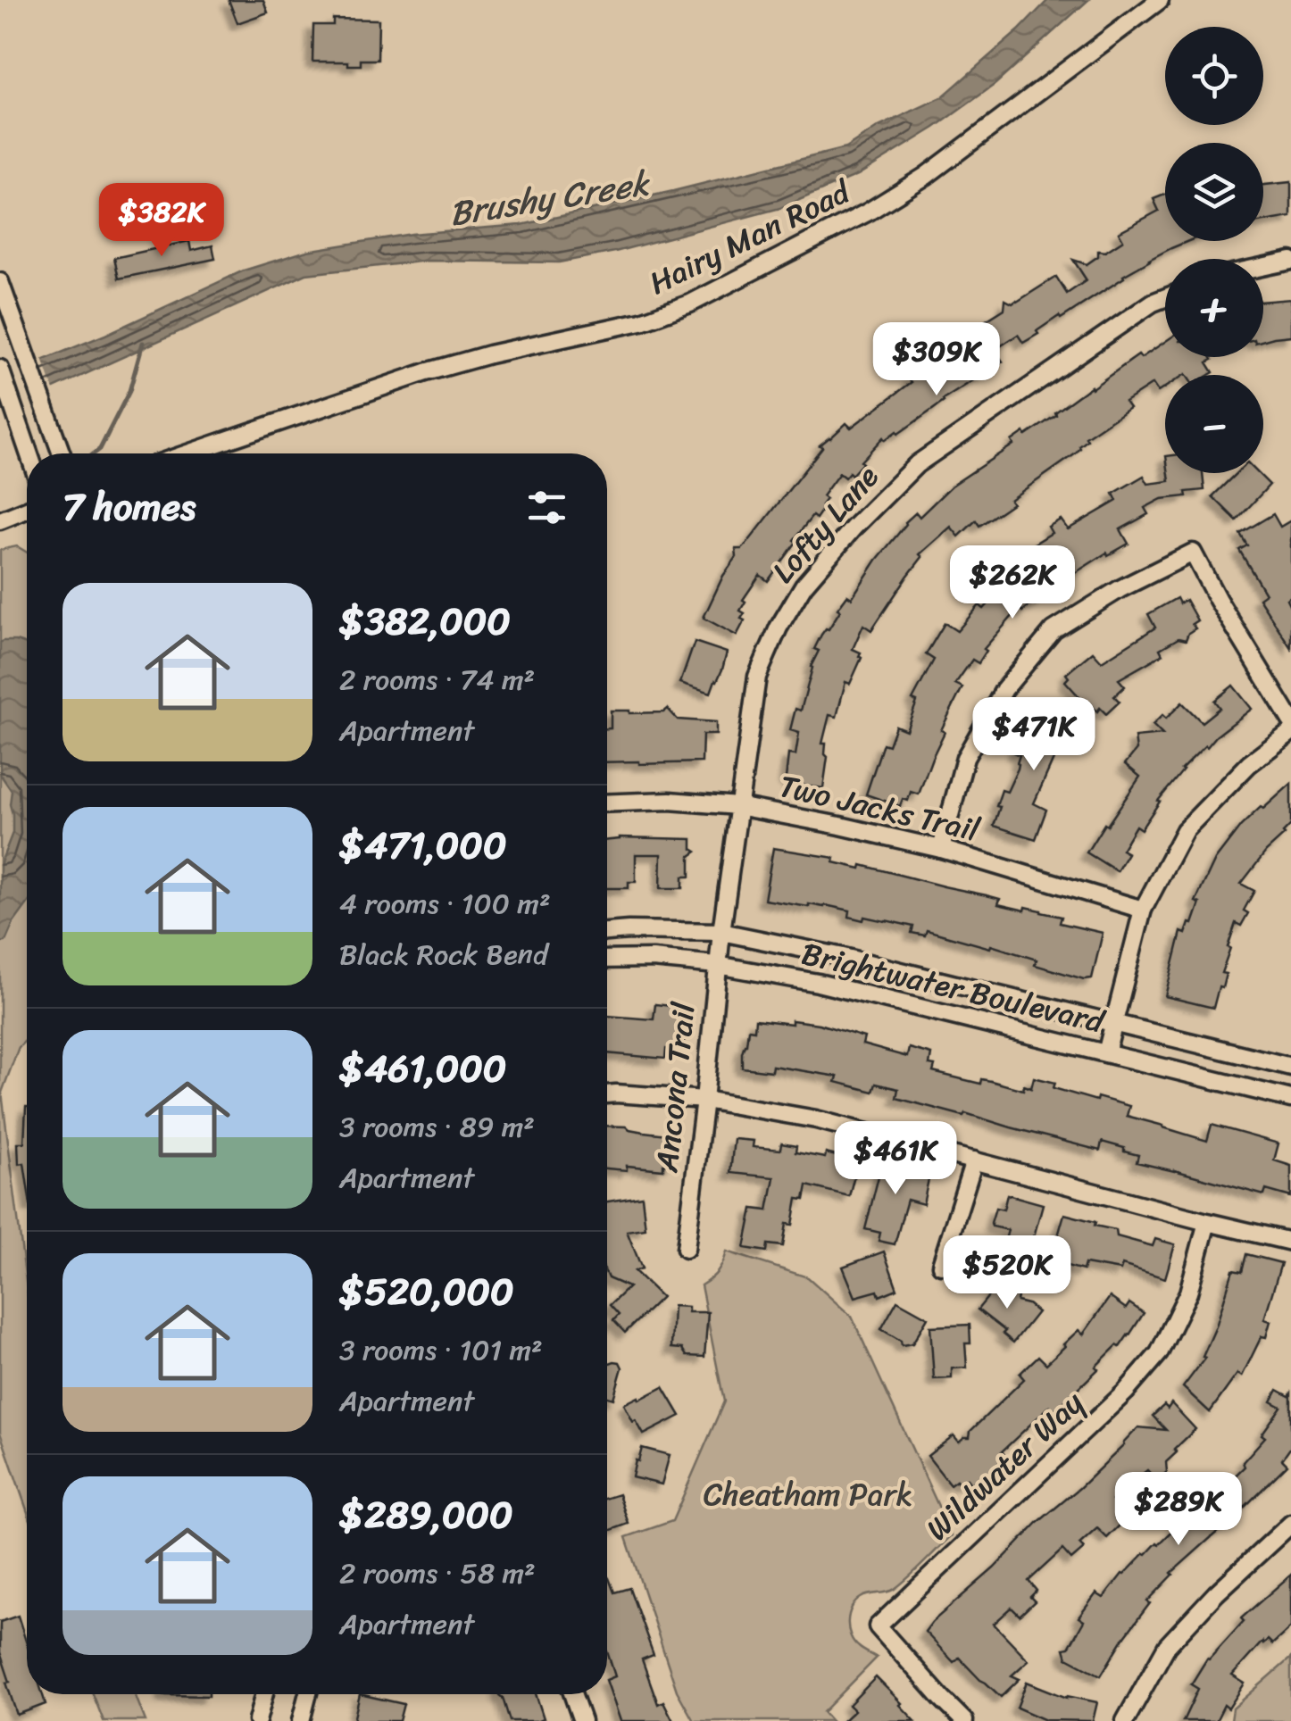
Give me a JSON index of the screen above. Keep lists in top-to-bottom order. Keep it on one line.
{"streets":{"street":["Hairy Man Road","Lofty Lane","Two Jacks Trail","Brightwater Boulevard","Ancona Trail","Wildwater Way"]},"crossings":[["Lofty Lane","Two Jacks Trail"],["Lofty Lane","Brightwater Boulevard"],["Lofty Lane","Ancona Trail"],["Brightwater Boulevard","Ancona Trail"]],"water":["Brushy Creek"],"parks":["Cheatham Park"],"page":{"map_buttons":["+","−"],"price":["$382K","$309K","$262K","$471K","$461K","$520K","$289K"],"heading":"7 homes","list":[{"name":"$382,000","note":"2 rooms · 74 m² · Apartment"},{"name":"$471,000","note":"4 rooms · 100 m² · Black Rock Bend"},{"name":"$461,000","note":"3 rooms · 89 m² · Apartment"},{"name":"$520,000","note":"3 rooms · 101 m² · Apartment"},{"name":"$289,000","note":"2 rooms · 58 m² · Apartment"}]}}
